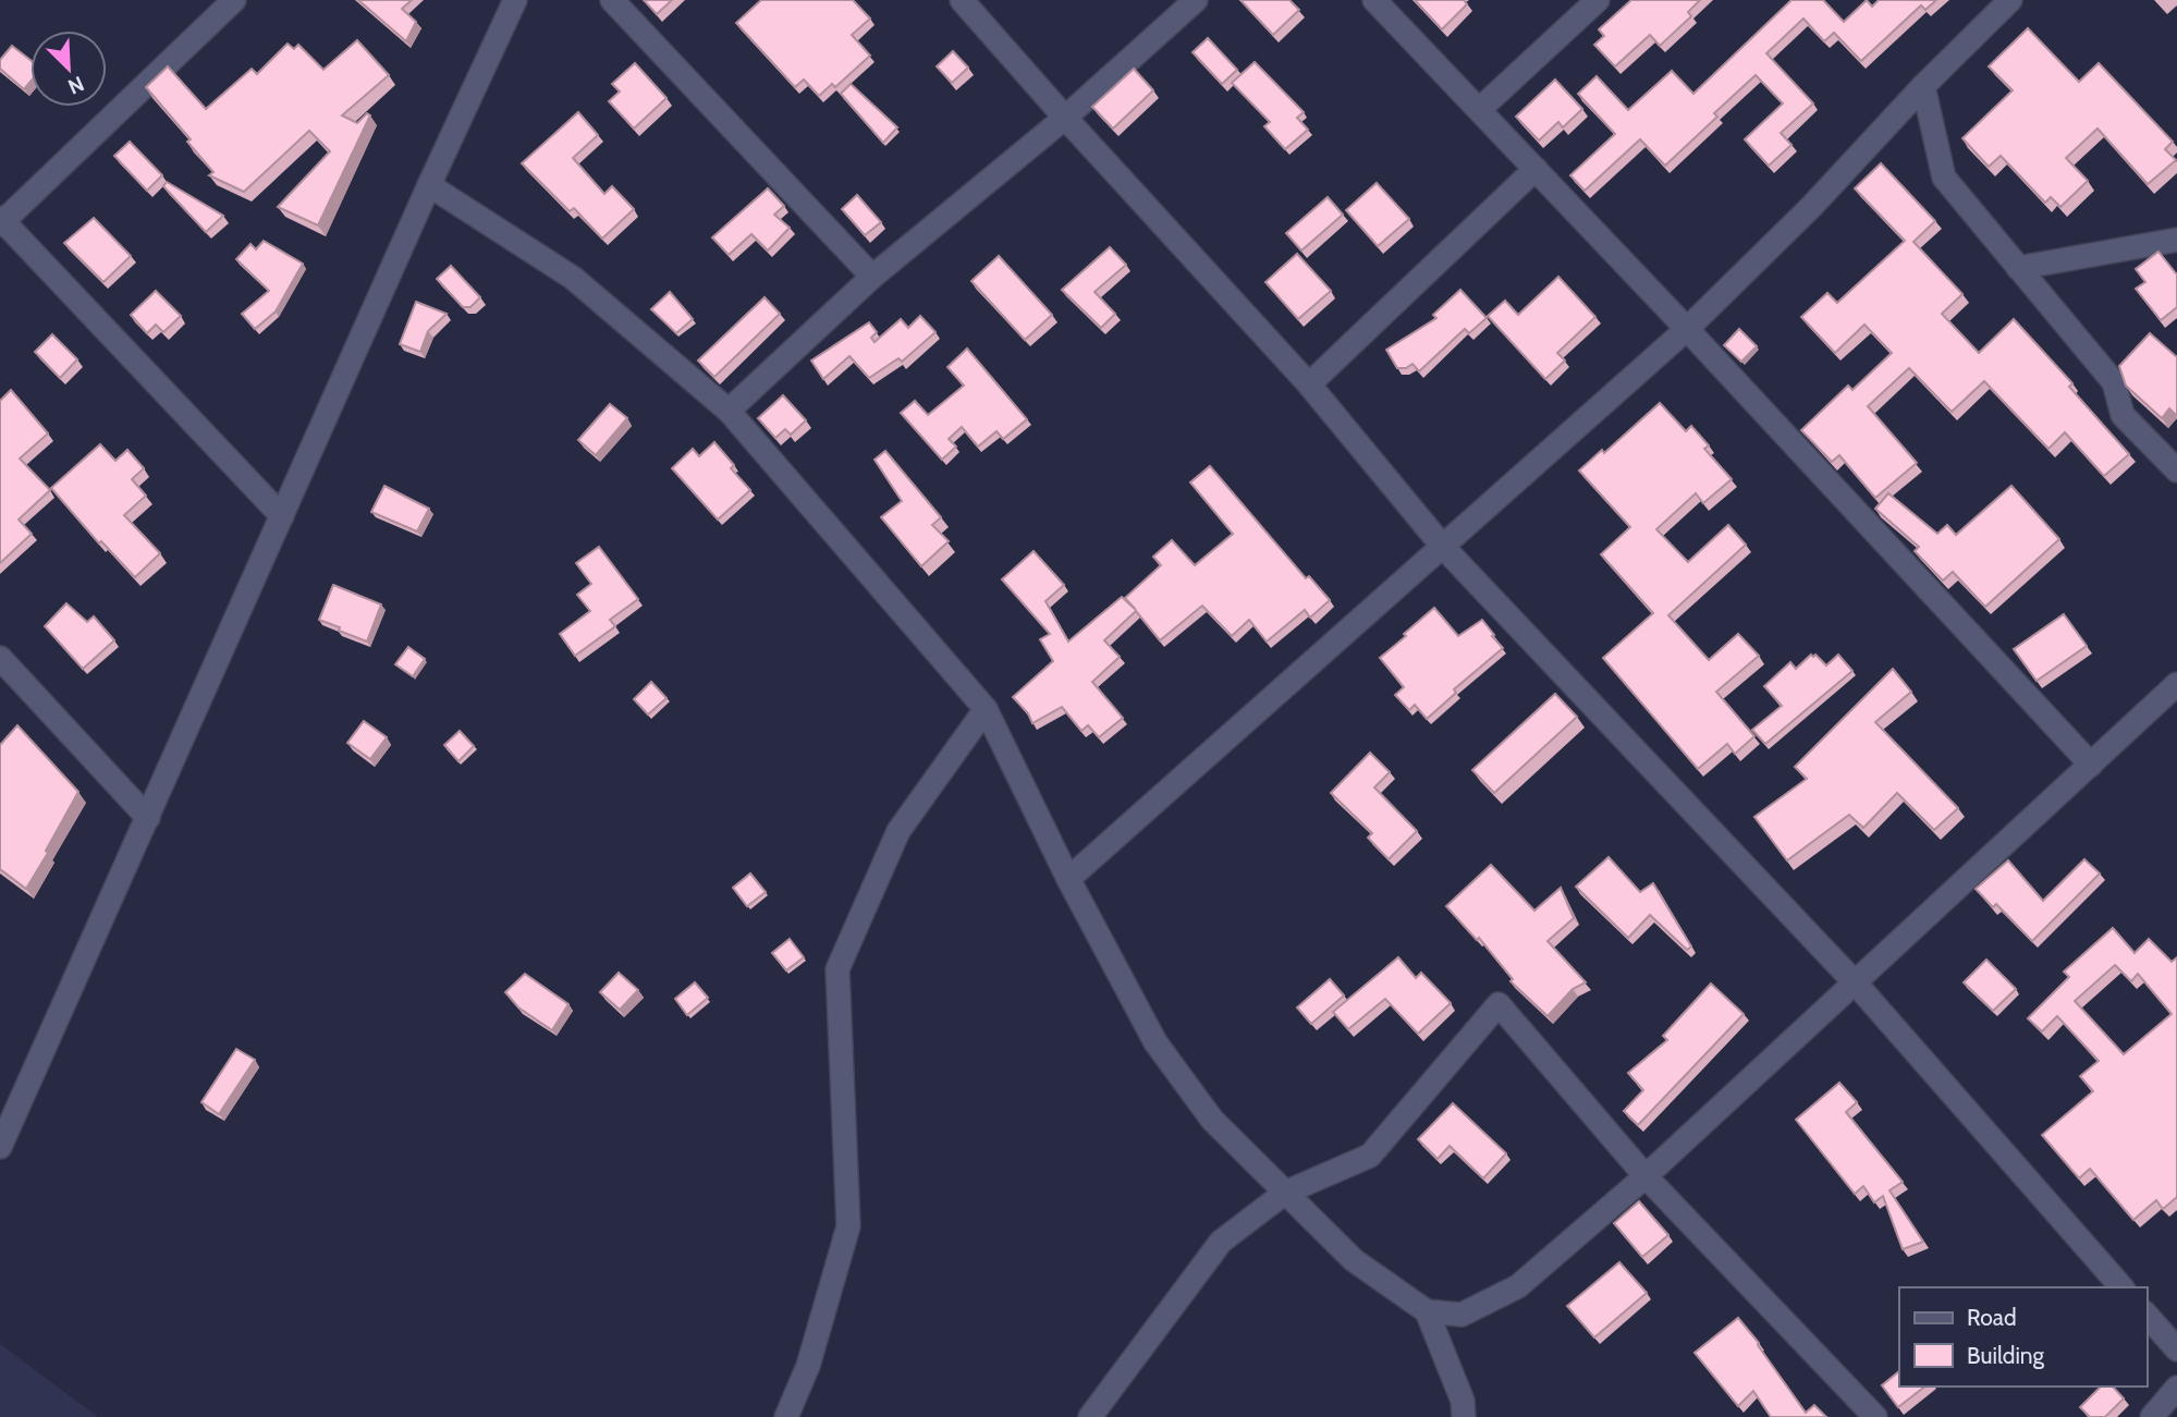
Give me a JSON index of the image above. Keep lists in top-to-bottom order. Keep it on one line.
{"legend":["Road","Building"],"north":"bottom right"}
